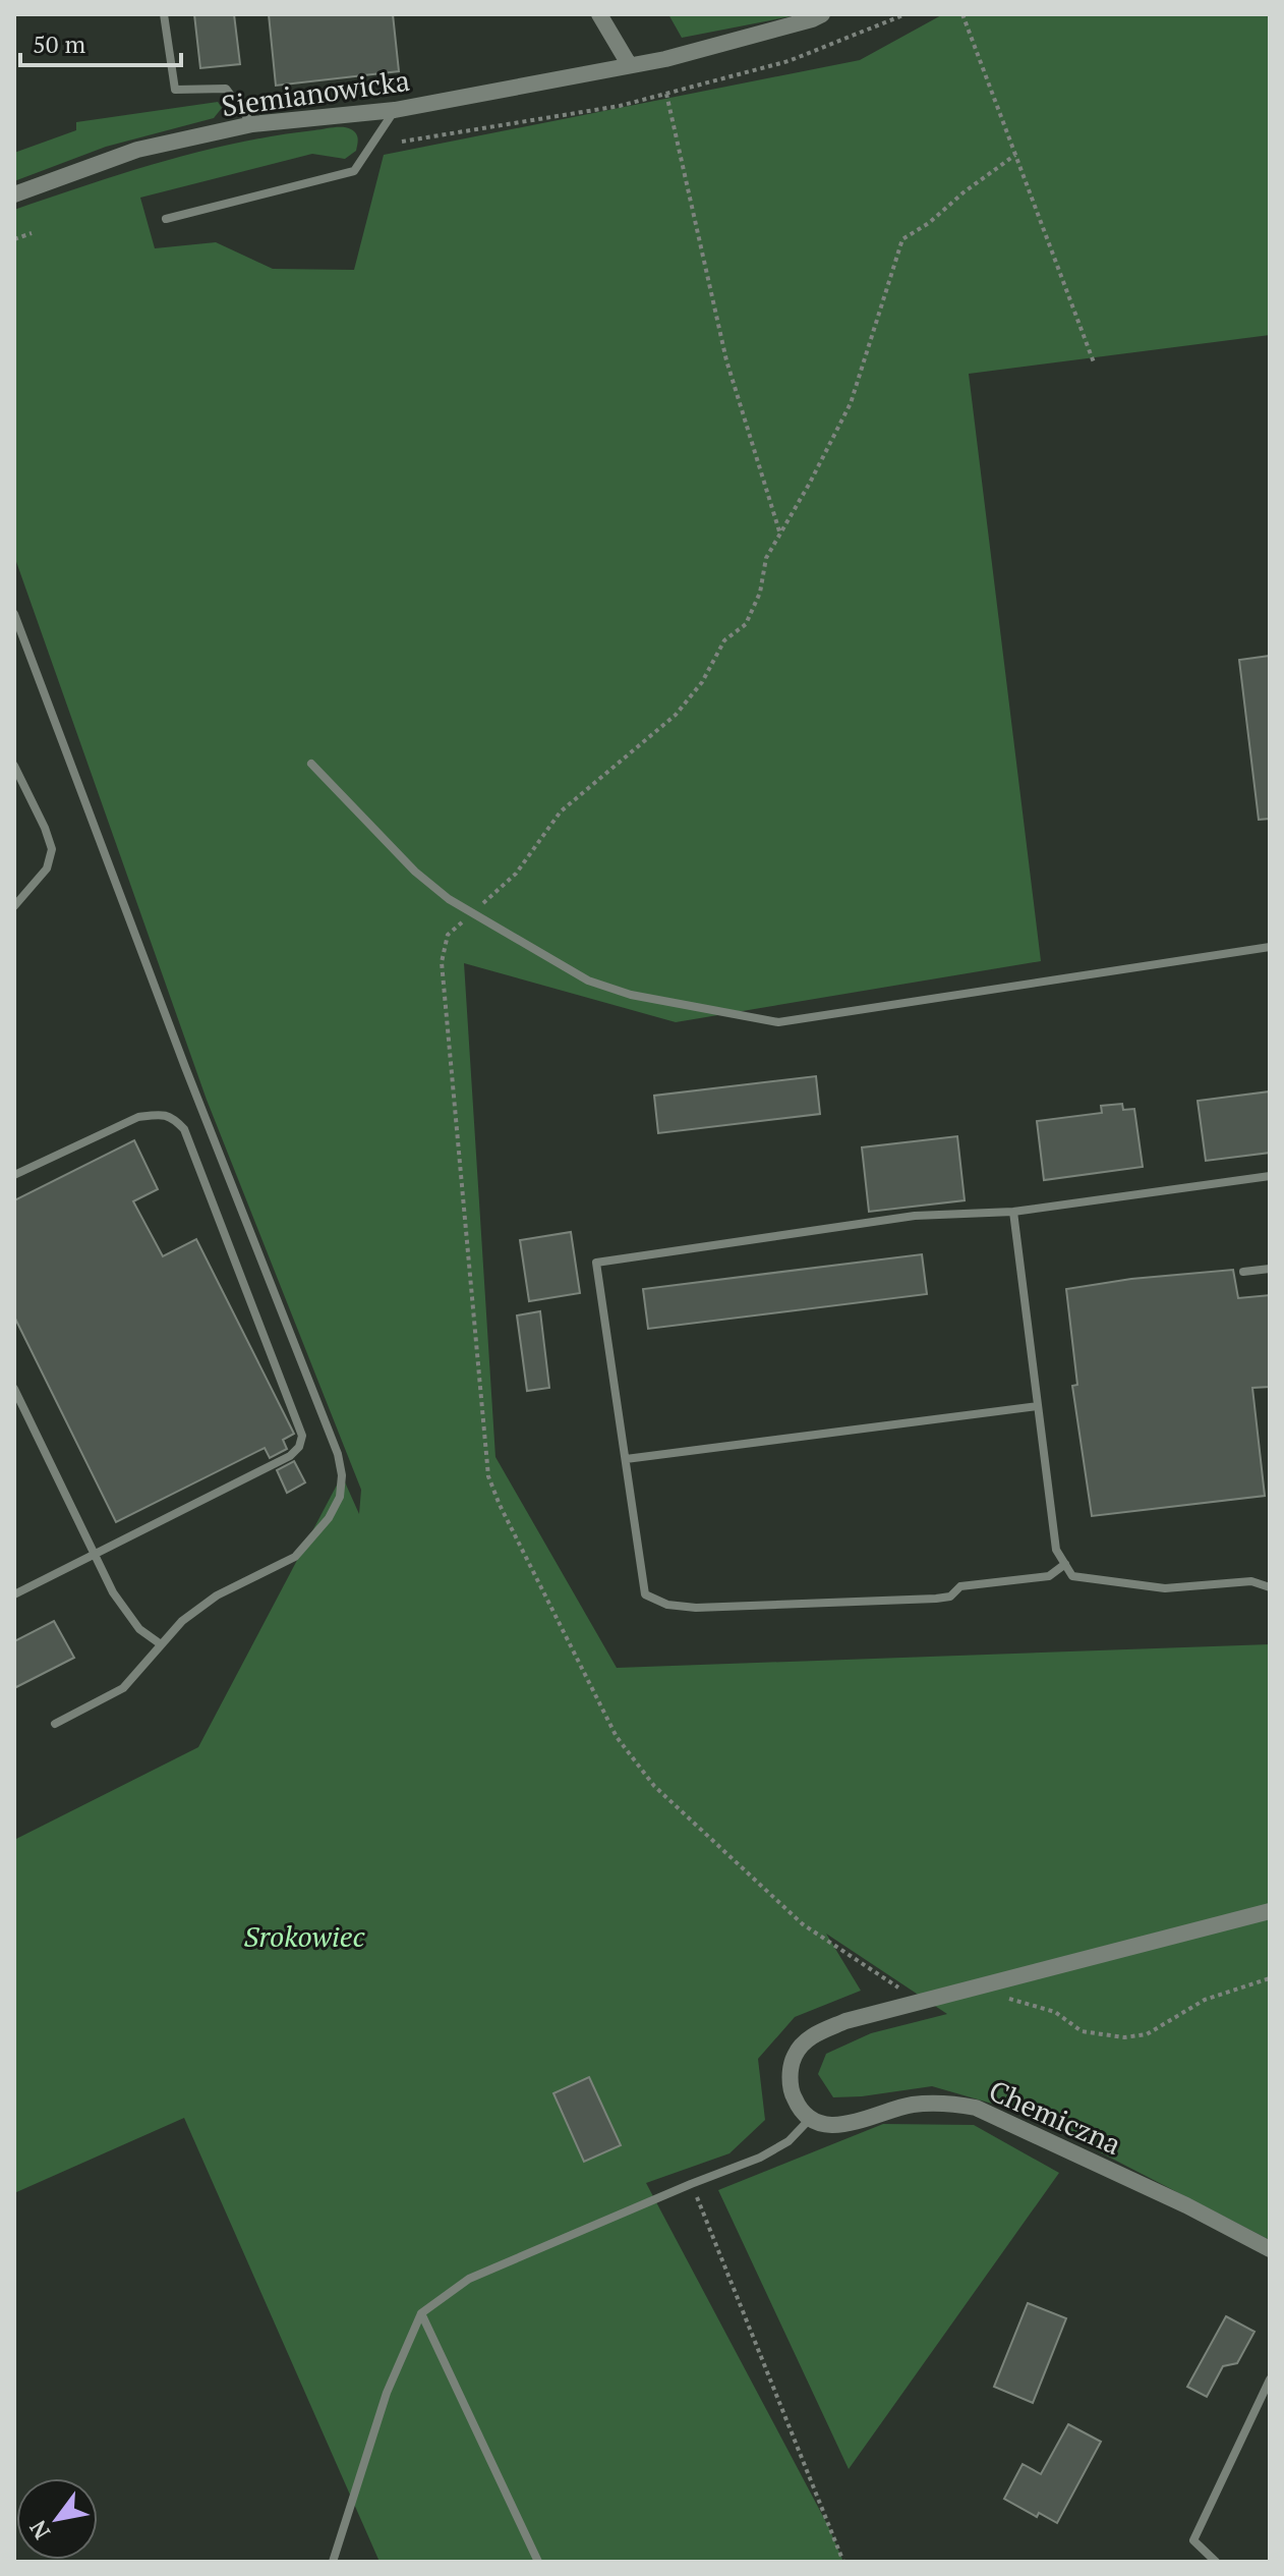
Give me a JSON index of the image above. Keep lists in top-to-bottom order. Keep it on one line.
{"streets":{"street":["Siemianowicka","Chemiczna"]},"parks":["Srokowiec"],"scale_bar":"50 m","north":"bottom left"}
